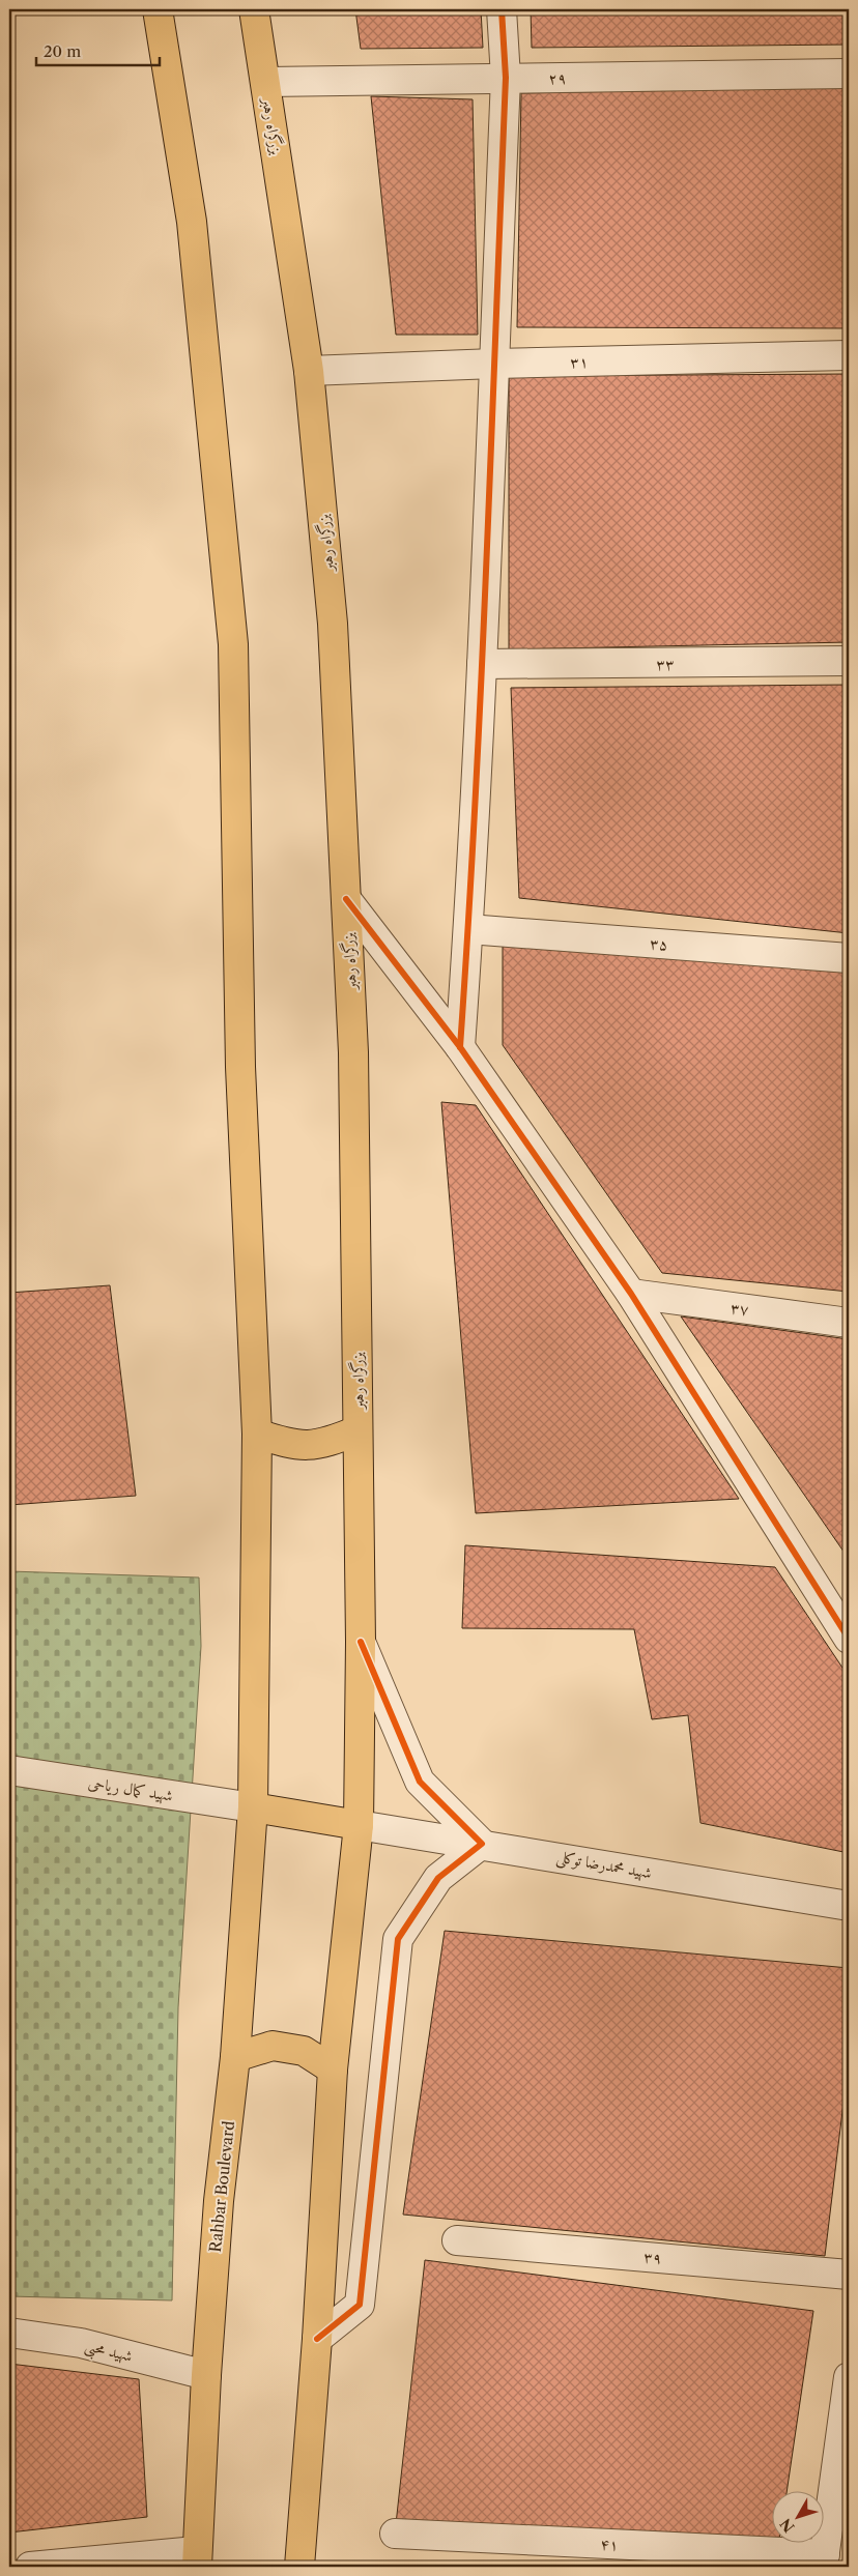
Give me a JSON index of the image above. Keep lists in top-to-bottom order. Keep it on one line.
{"streets":{"highway":["بزرگراه رهبر","Rahbar Boulevard"],"street":["۲۹","۳۱","۳۳","۳۵","۳۷","شهید کمال ریاحی","شهید محمدرضا توکلی","۳۹","شهید محبی","۴۱"]},"crossings":[["۲۹","بزرگراه رهبر"],["بزرگراه رهبر","۳۱"],["بزرگراه رهبر","شهید محمدرضا توکلی"],["شهید کمال ریاحی","Rahbar Boulevard"],["Rahbar Boulevard","شهید محبی"]],"scale_bar":"20 m","north":"bottom left"}
